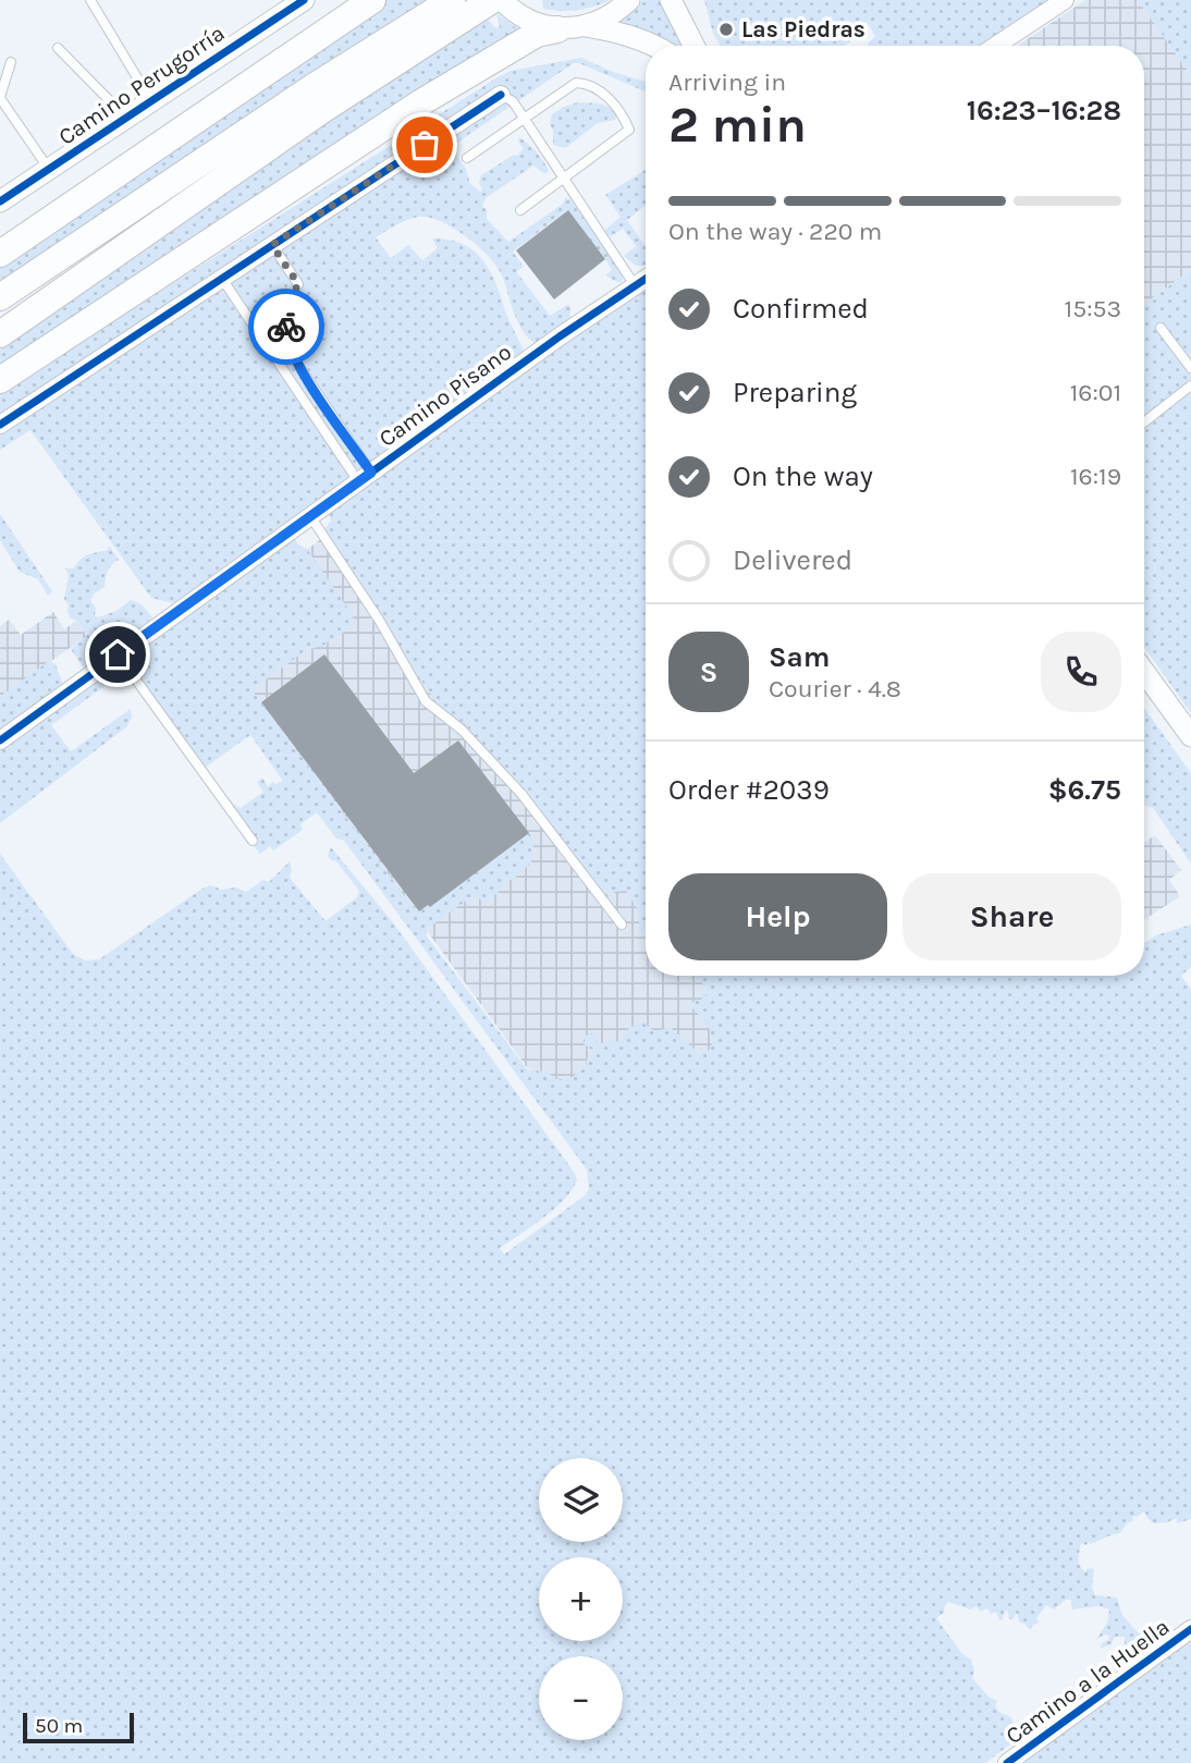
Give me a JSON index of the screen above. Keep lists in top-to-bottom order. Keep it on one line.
{"streets":{"street":["Camino Perugorría","Camino Pisano","Camino a la Huella"]},"places":["Las Piedras"],"scale_bar":"50 m","page":{"heading":["2 min","Arriving in","16:23–16:28"],"panel":["Sam","Courier · 4.8","Order #2039","$6.75"],"bar":"On the way · 220 m","list":[["Confirmed","15:53"],["Preparing","16:01"],["On the way","16:19"],"Delivered"],"round":"S","buttons":["Help","Share"],"map_buttons":["+","−"],"scale":"50 m"}}
